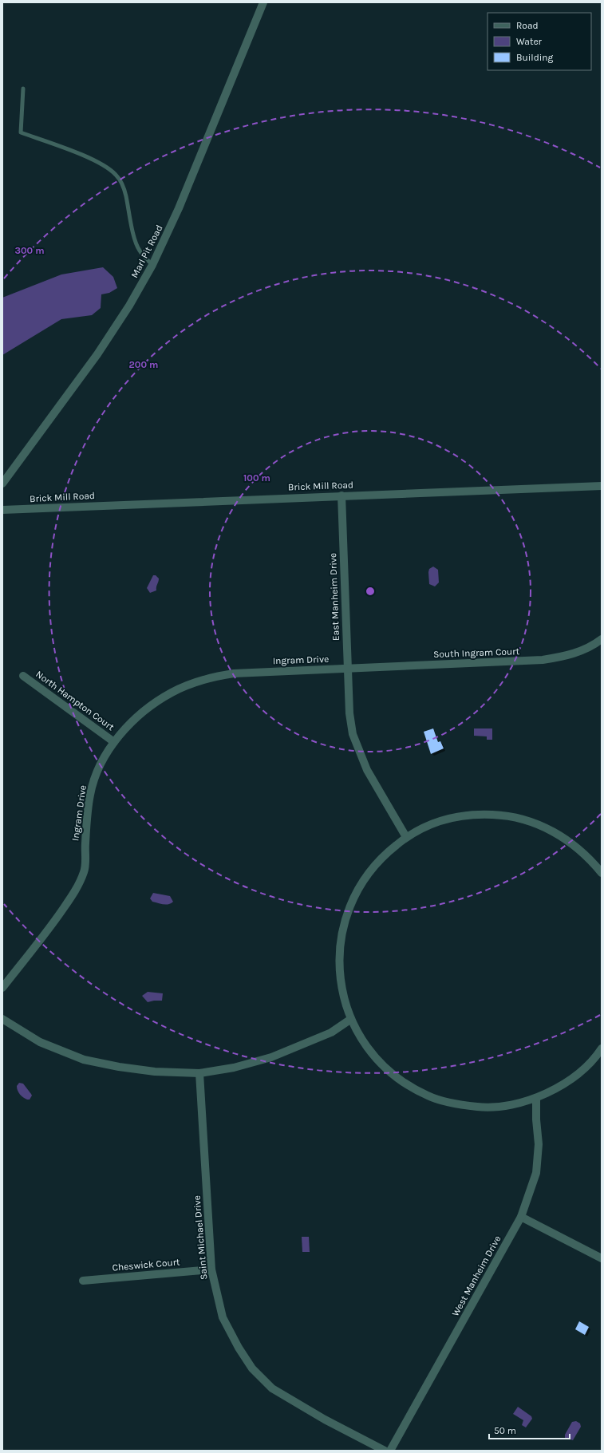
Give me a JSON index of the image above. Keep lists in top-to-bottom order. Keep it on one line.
{"streets":{"street":["Marl Pit Road","Brick Mill Road","East Manheim Drive","South Ingram Court","Ingram Drive","North Hampton Court","Saint Michael Drive","Cheswick Court","West Manheim Drive"]},"crossings":[["Brick Mill Road","East Manheim Drive"],["East Manheim Drive","South Ingram Court"],["East Manheim Drive","Ingram Drive"],["South Ingram Court","Ingram Drive"],["Ingram Drive","North Hampton Court"],["Saint Michael Drive","Cheswick Court"]],"legend":["Road","Water","Building"],"scale_bar":"50 m","rings":["300 m","200 m","100 m"]}
